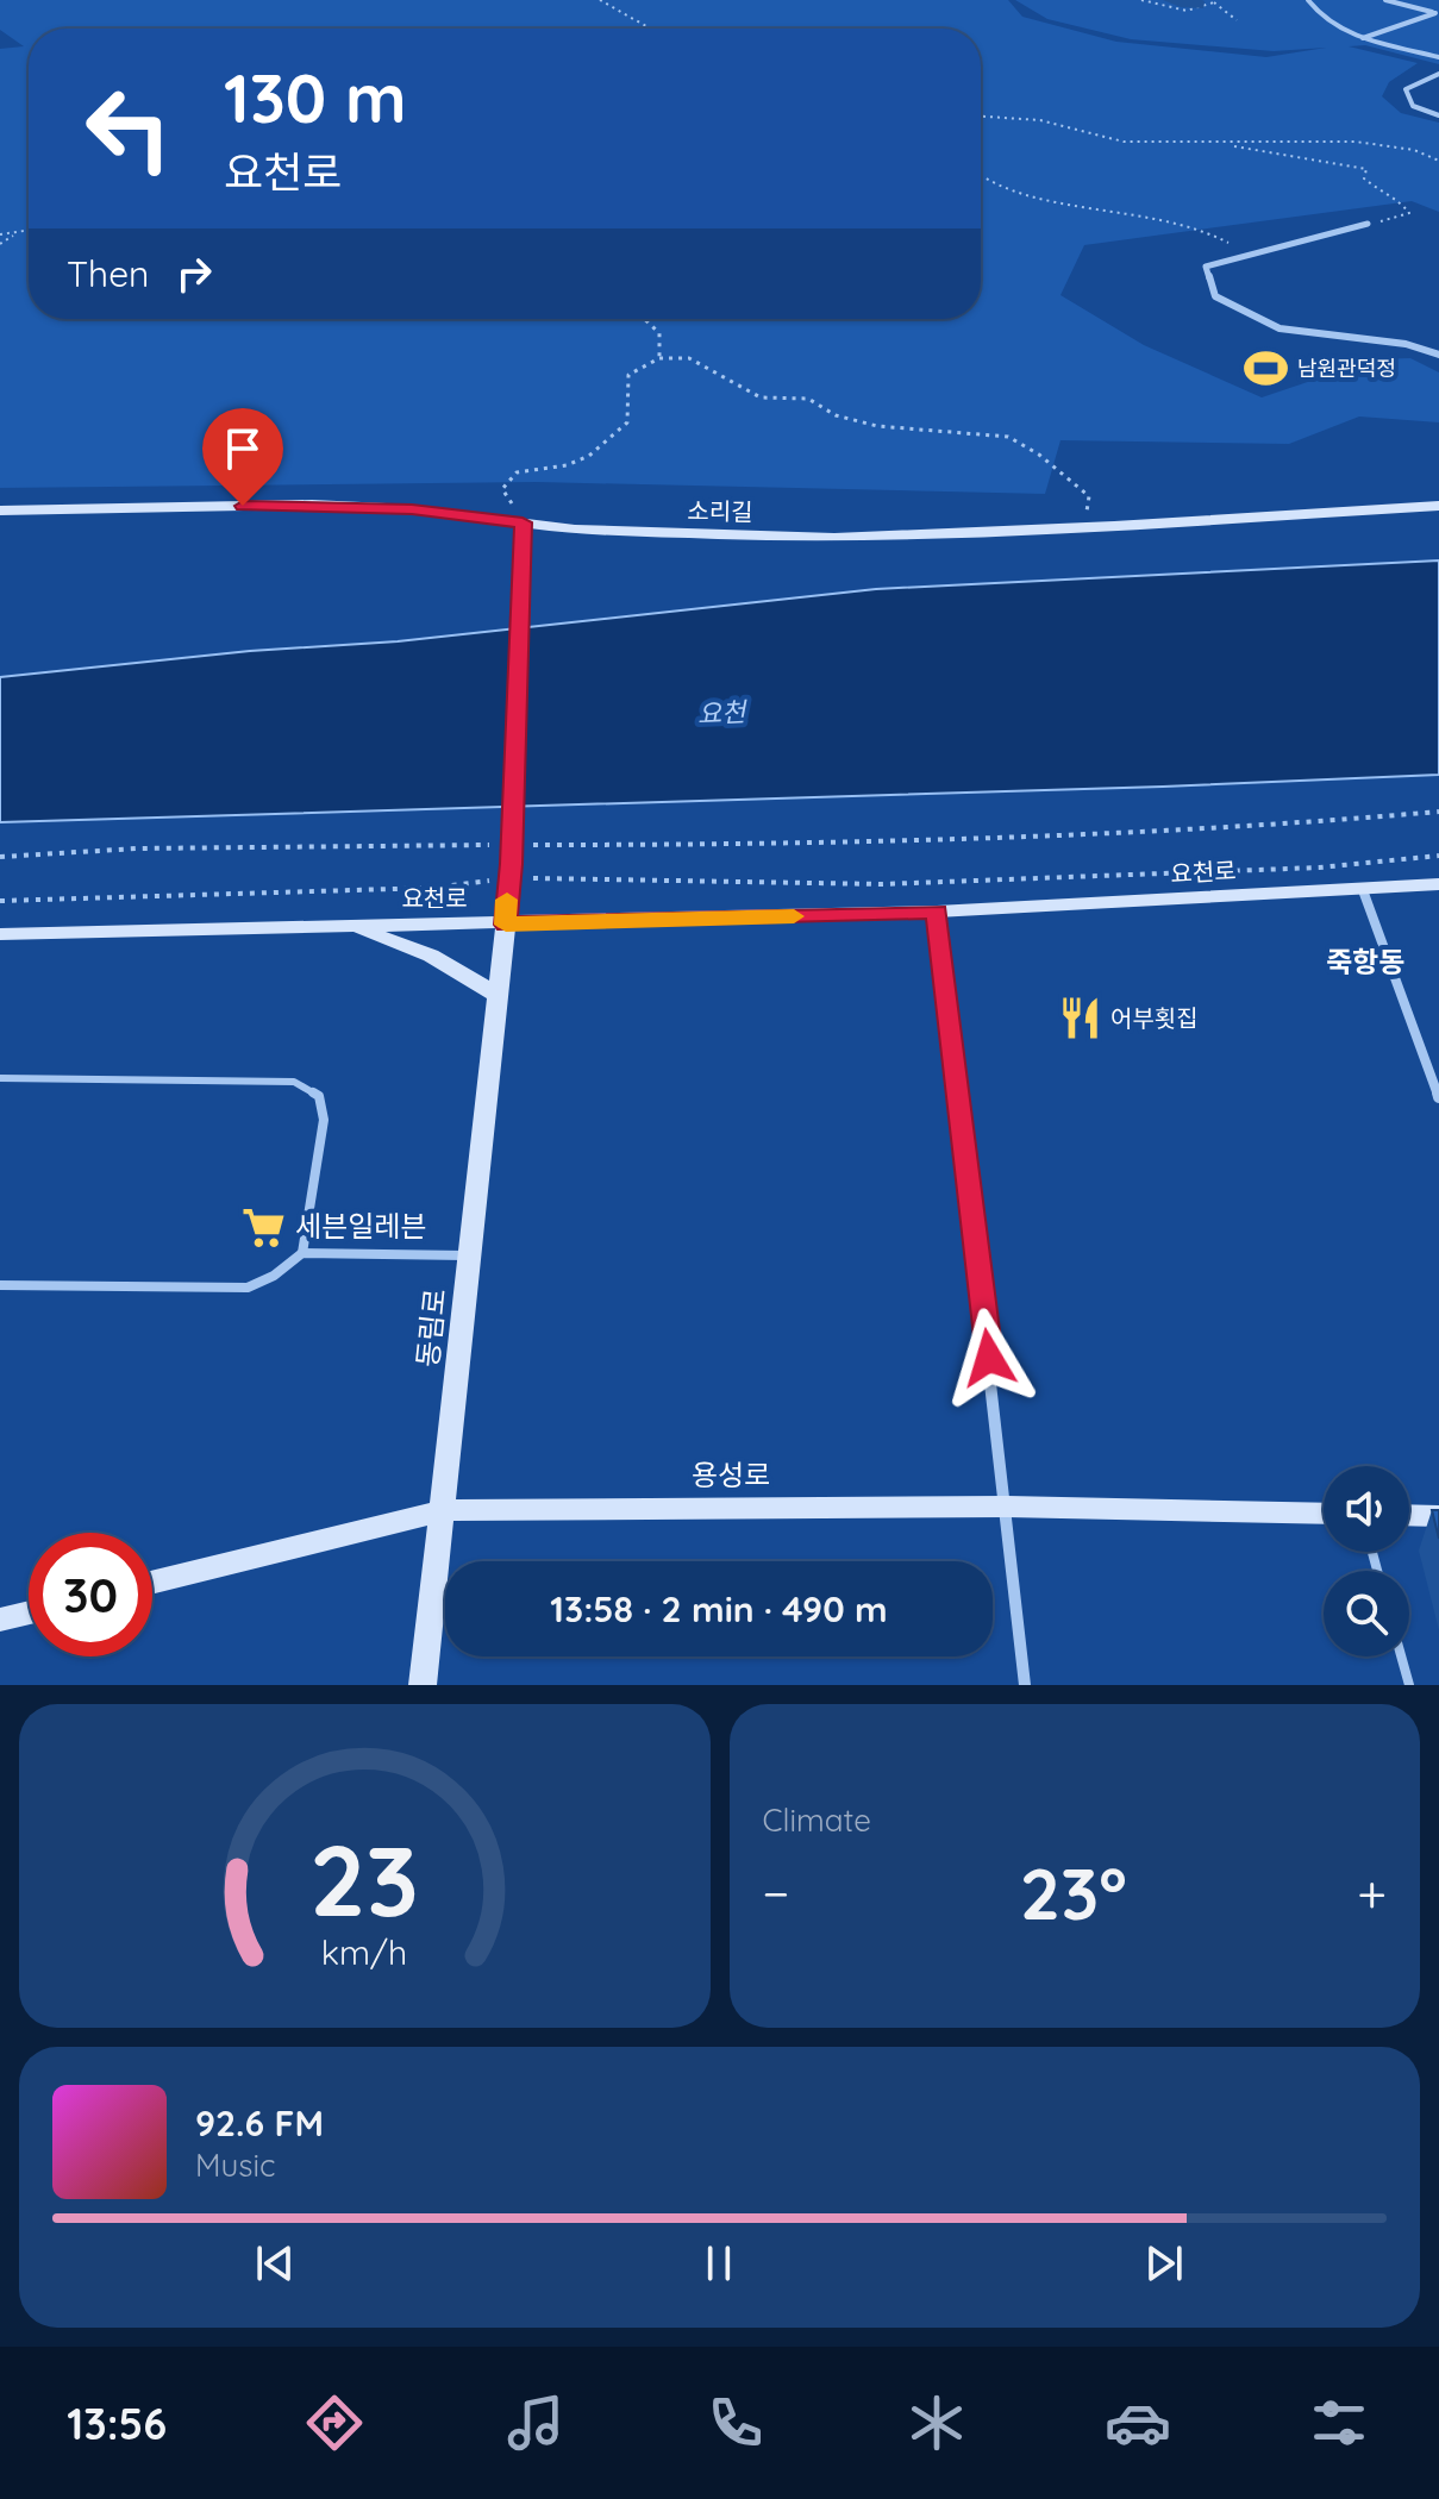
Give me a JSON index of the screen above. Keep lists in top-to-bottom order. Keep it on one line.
{"streets":{"street":["소리길","요천로","동림로","용성로"]},"crossings":[["소리길","동림로"],["요천로","동림로"],["동림로","용성로"]],"districts":["죽항동"],"water":["요천"],"places":{"sports":["남원관덕정"],"restaurant":["어부횟집"],"supermarket":["세븐일레븐"]},"page":{"turn":["130 m","요천로"],"then":"Then","limit":"30","trip":"13:58 · 2 min · 490 m","tile":"Climate","heat":["−","23°","+"],"song":["92.6 FM","Music"],"tabs":"13:56","gauge":["23","km/h"]}}
